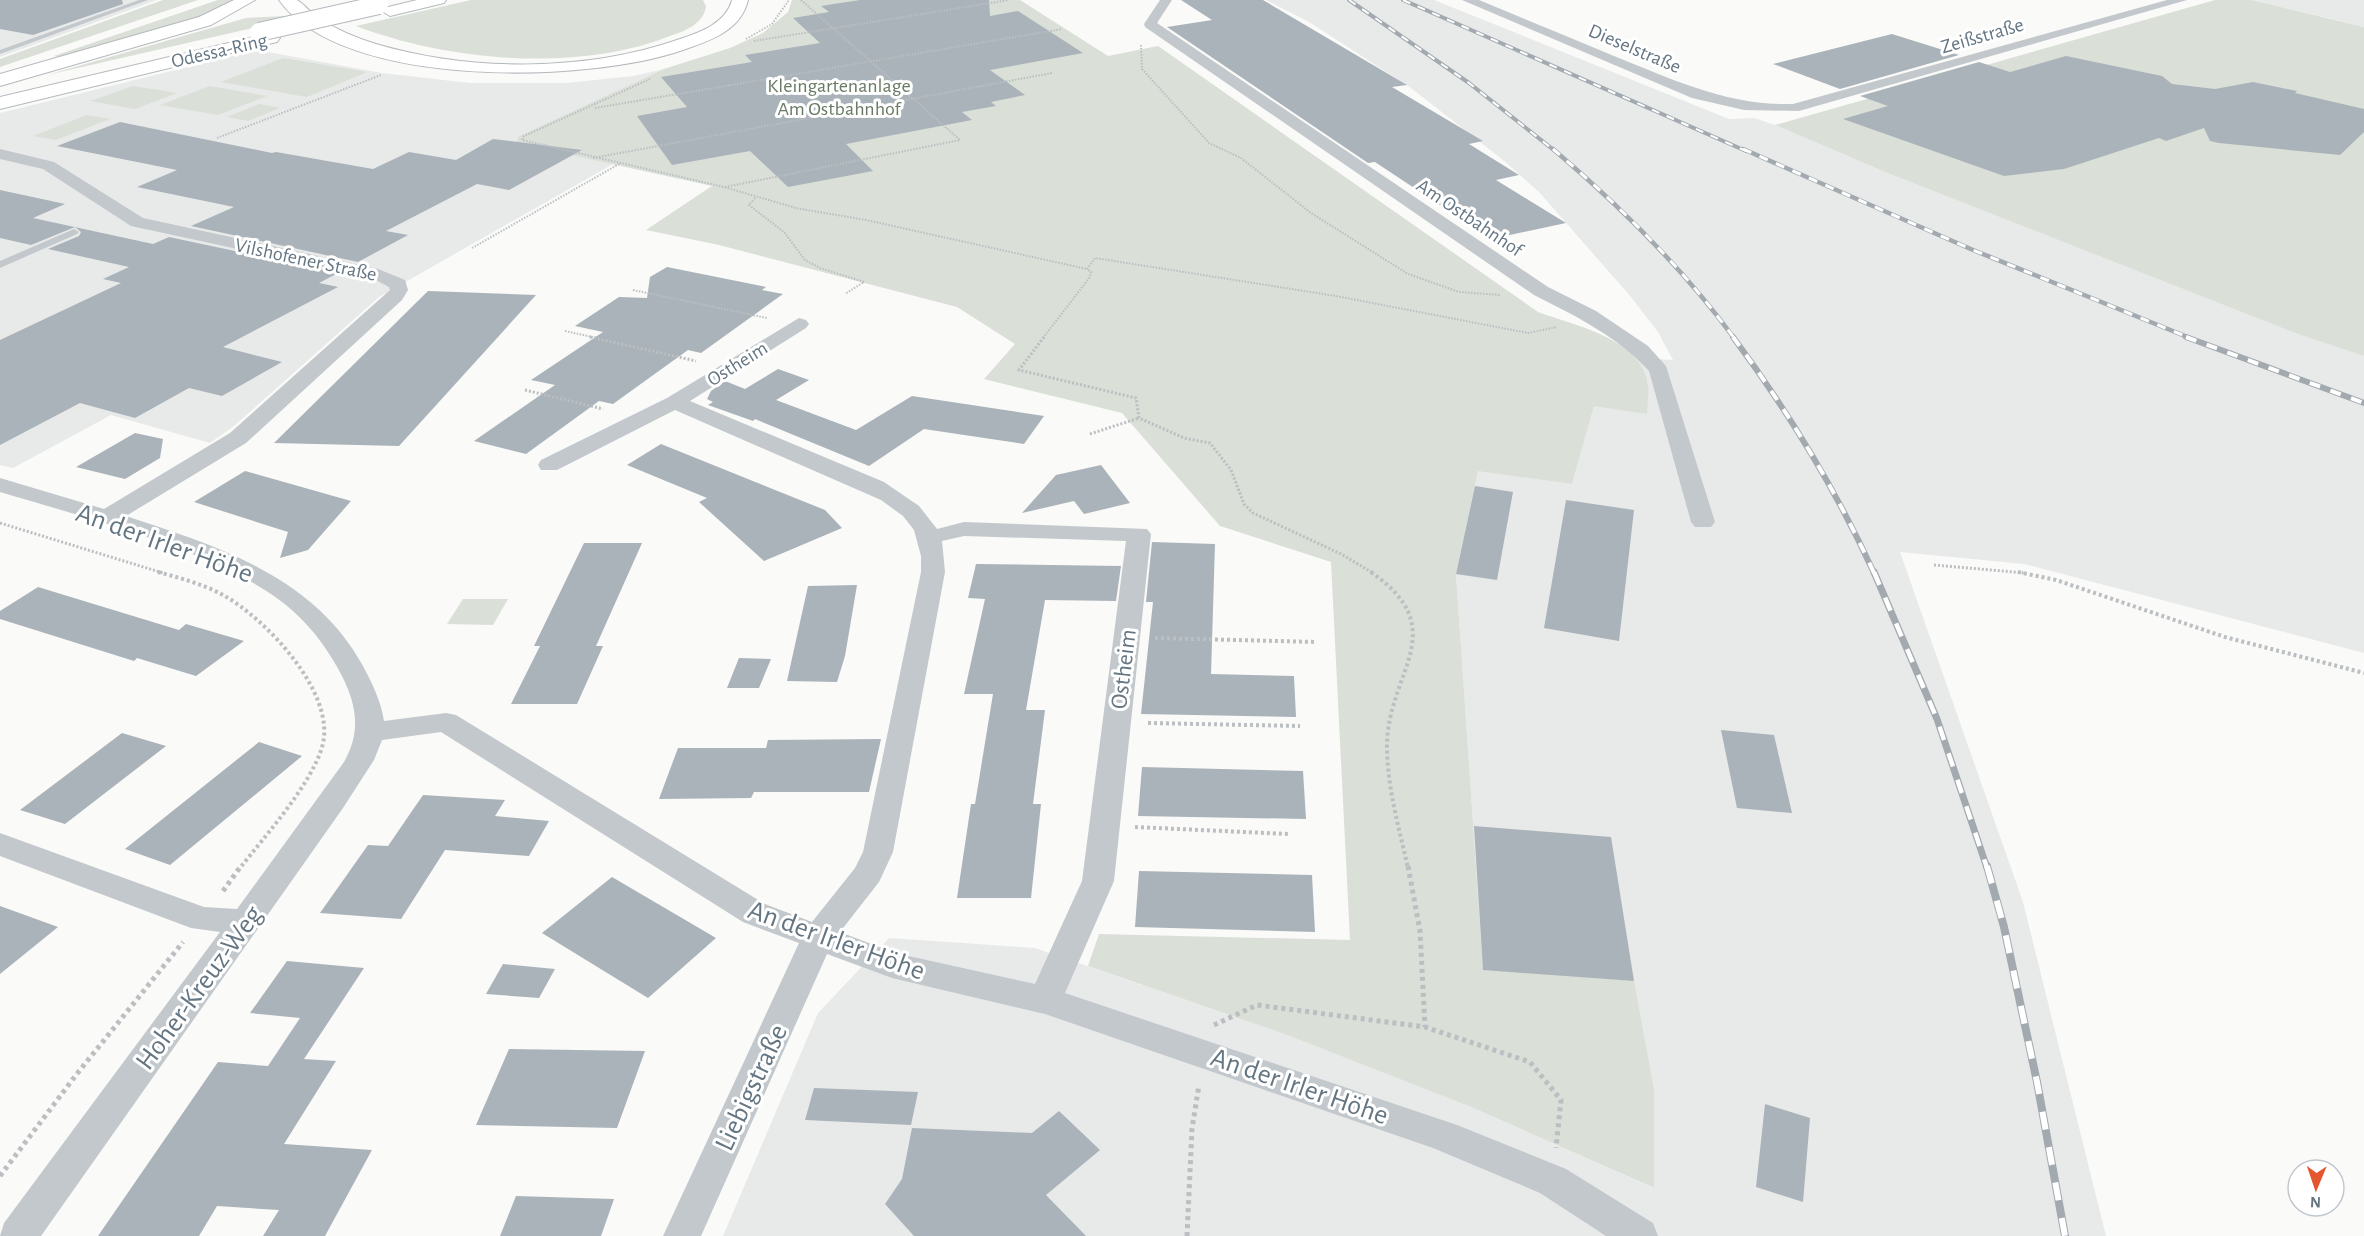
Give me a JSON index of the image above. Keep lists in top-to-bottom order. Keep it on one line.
{"streets":{"highway":["Odessa-Ring"],"street":["Zeißstraße","Dieselstraße","Am Ostbahnhof","Vilshofener Straße","Ostheim","An der Irler Höhe","Hoher-Kreuz-Weg","Liebigstraße"]},"crossings":[["Zeißstraße","Dieselstraße"],["Vilshofener Straße","An der Irler Höhe"],["Ostheim","An der Irler Höhe"],["An der Irler Höhe","Hoher-Kreuz-Weg"],["An der Irler Höhe","Liebigstraße"]],"parks":["Kleingartenanlage Am Ostbahnhof"],"north":"bottom"}
